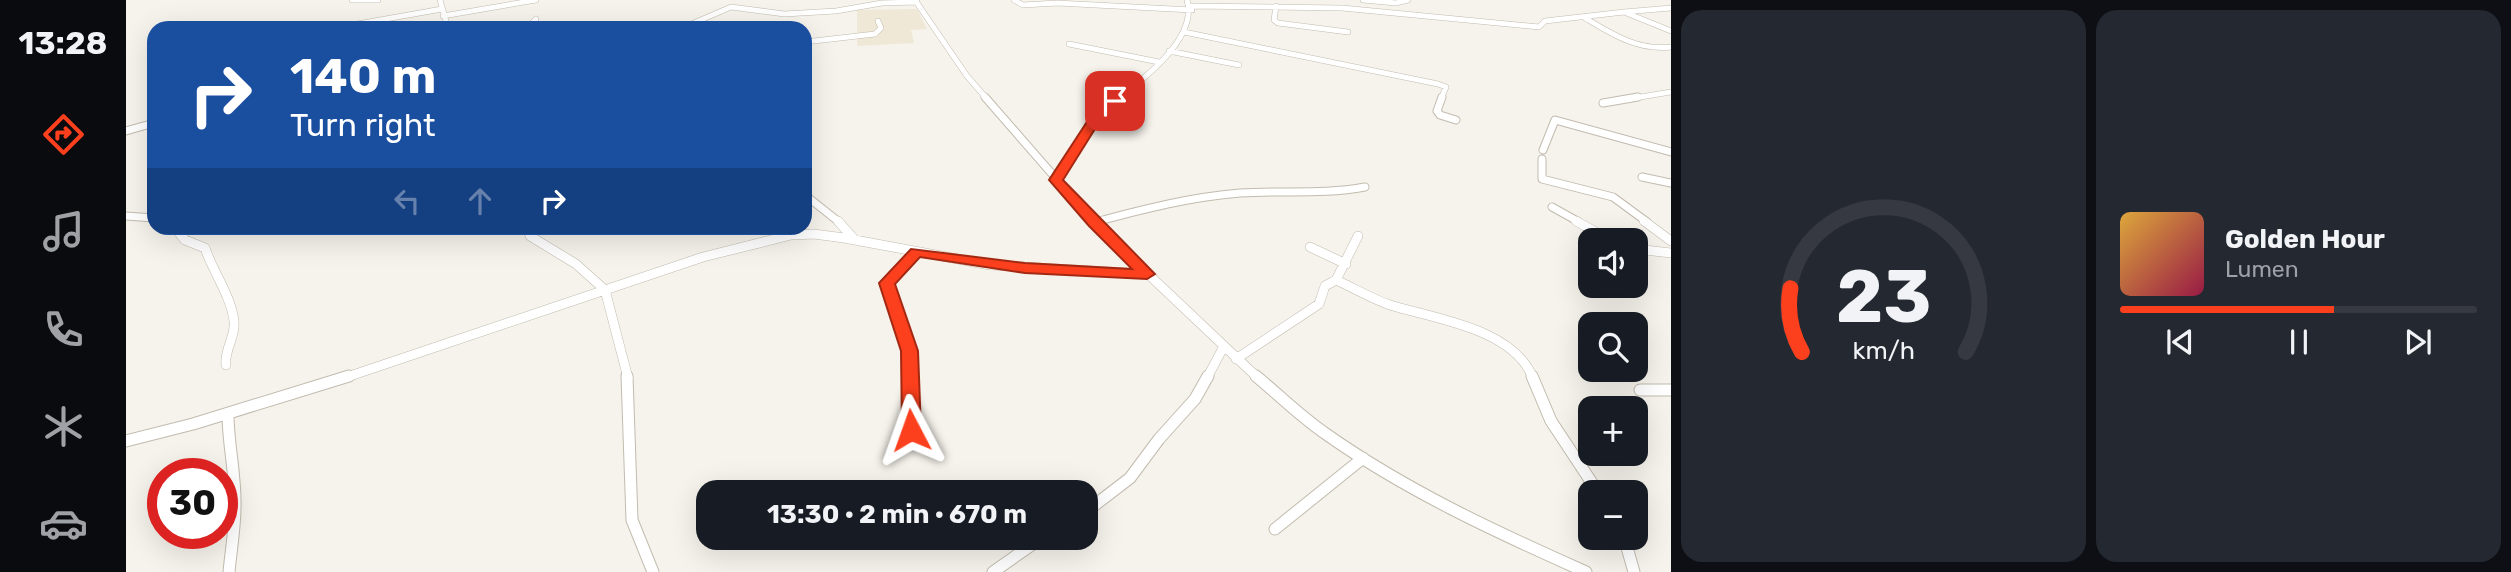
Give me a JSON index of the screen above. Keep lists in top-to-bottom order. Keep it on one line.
{"page":{"tabs":"13:28","turn":["140 m","Turn right"],"song":["Golden Hour","Lumen"],"map_buttons":["+","−"],"limit":"30","trip":"13:30 · 2 min · 670 m","gauge":["23","km/h"]}}
